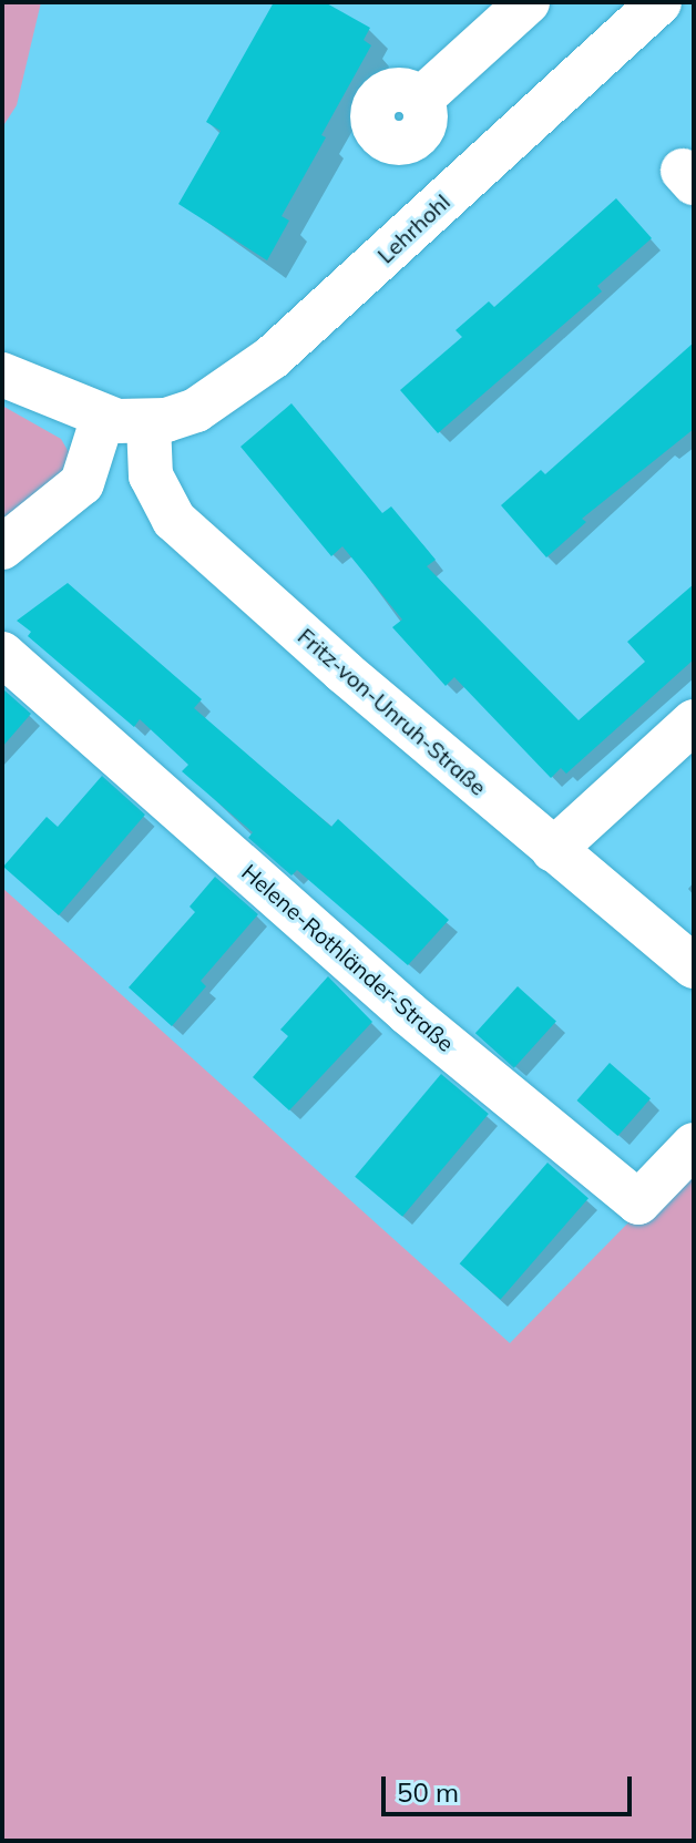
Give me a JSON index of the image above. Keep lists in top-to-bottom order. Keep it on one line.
{"streets":{"street":["Lehrhohl","Fritz-von-Unruh-Straße","Helene-Rothländer-Straße"]},"crossings":[["Lehrhohl","Fritz-von-Unruh-Straße"]],"scale_bar":"50 m"}
